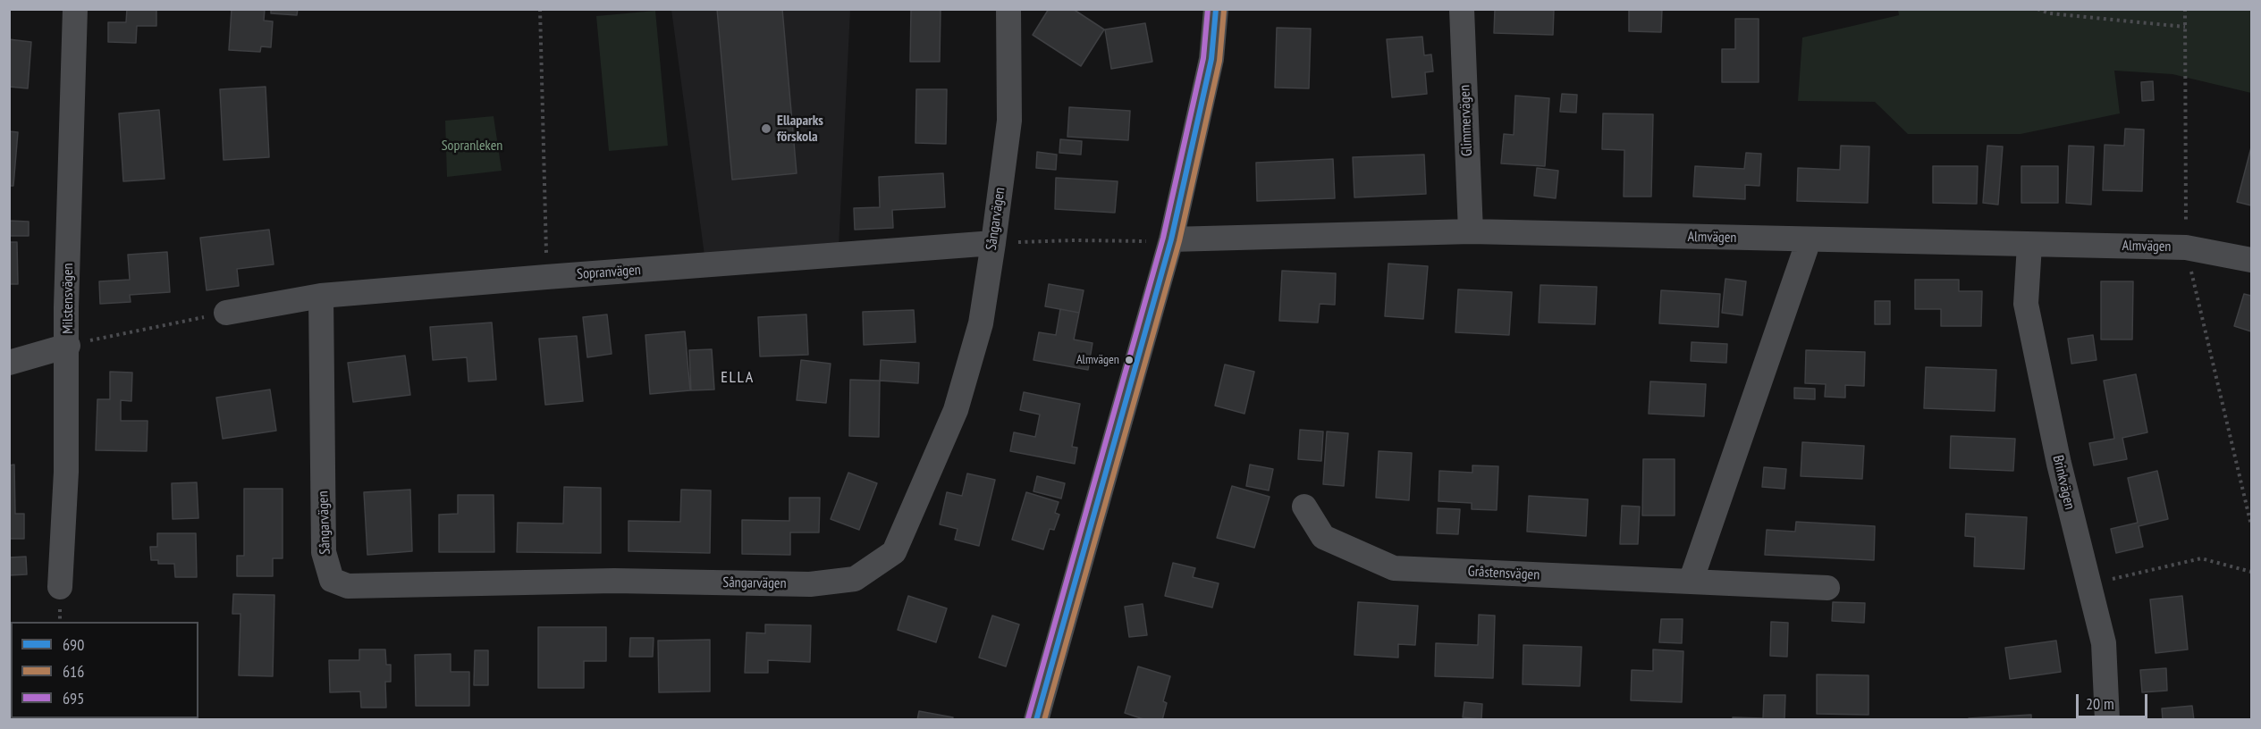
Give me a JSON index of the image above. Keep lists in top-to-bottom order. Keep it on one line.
{"streets":{"street":["Glimmervägen","Sångarvägen","Almvägen","Sopranvägen","Milstensvägen","Brinkvägen","Gråstensvägen"]},"crossings":[["Glimmervägen","Almvägen"],["Sångarvägen","Sopranvägen"],["Almvägen","Brinkvägen"]],"districts":["ELLA"],"parks":["Sopranleken"],"places":["Ellaparks förskola","Almvägen"],"lines":["transit line 690","transit line 695","transit line 616"],"legend":["690","616","695"],"scale_bar":"20 m"}
